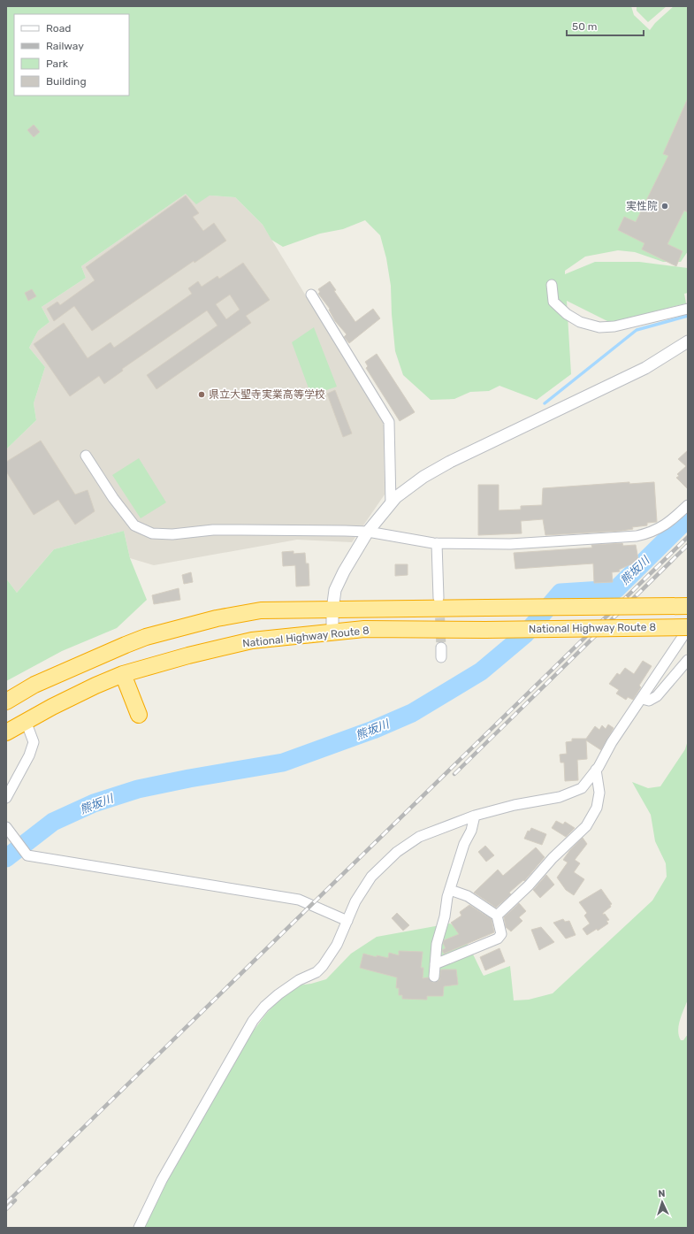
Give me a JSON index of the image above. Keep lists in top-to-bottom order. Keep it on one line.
{"streets":{"highway":["National Highway Route 8"]},"water":["熊坂川"],"places":["実性院","県立大聖寺実業高等学校"],"legend":["Road","Railway","Park","Building"],"scale_bar":"50 m","north":"top"}
